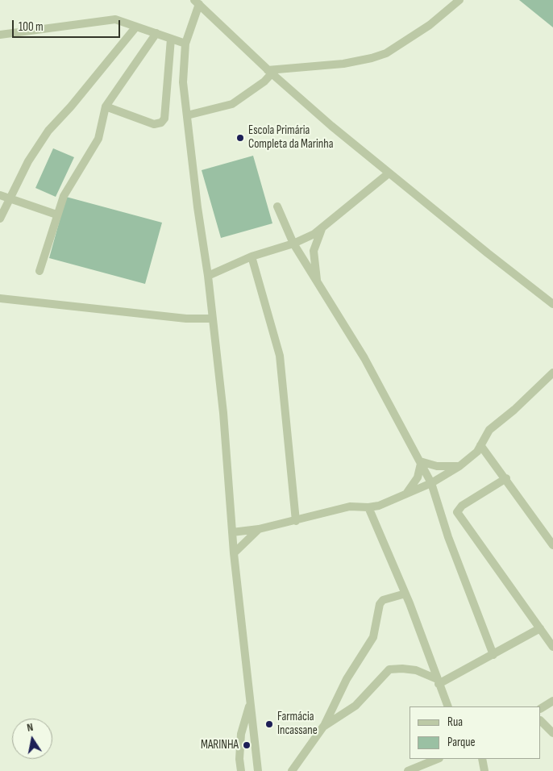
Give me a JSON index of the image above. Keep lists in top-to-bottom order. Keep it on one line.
{"places":["Escola Primária Completa da Marinha","Farmácia Incassane","MARINHA"],"legend":["Rua","Parque"],"scale_bar":"100 m","north":"top"}
